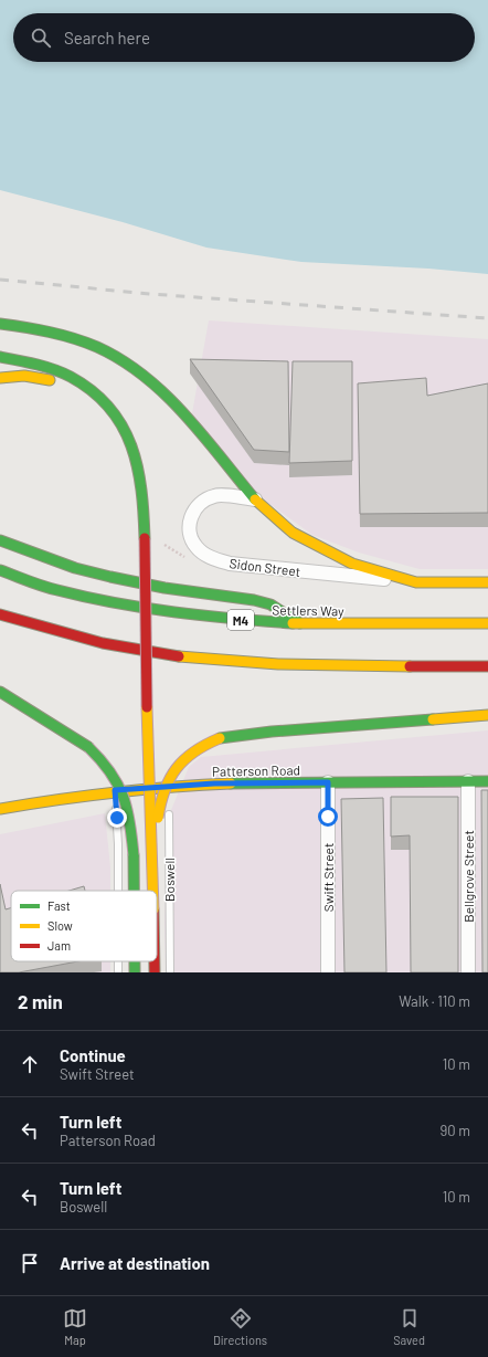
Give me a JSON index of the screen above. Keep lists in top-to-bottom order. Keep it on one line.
{"streets":{"main road":["Sidon Street","Settlers Way","M4","Patterson Road"],"street":["Bellgrove Street","Swift Street"],"lane":["Boswell"]},"crossings":[["Patterson Road","Bellgrove Street"],["Patterson Road","Swift Street"],["Patterson Road","Boswell"]],"legend":["Fast","Slow","Jam"],"page":{"search":"Search here","heading":["2 min","Walk · 110 m"],"list":[["Continue","Swift Street","10 m"],["Turn left","Patterson Road","90 m"],["Turn left","Boswell","10 m"],"Arrive at destination"],"nav":["Map","Directions","Saved"]}}
